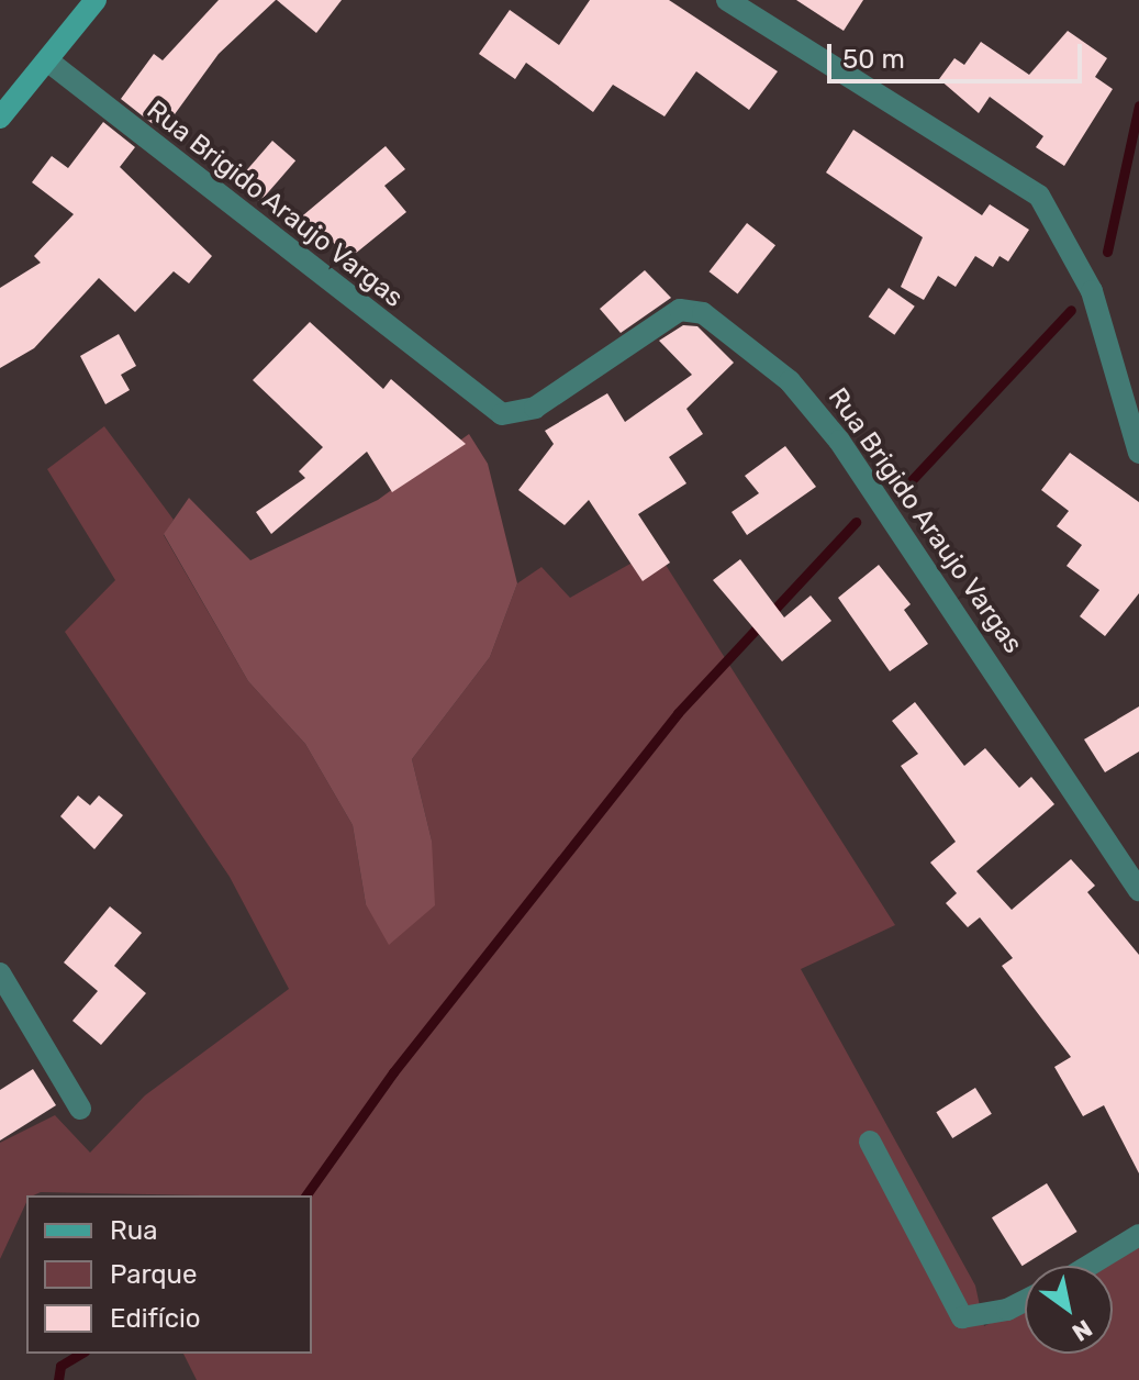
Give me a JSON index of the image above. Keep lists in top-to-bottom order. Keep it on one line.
{"streets":{"street":["Rua Brigido Araujo Vargas"]},"legend":["Rua","Parque","Edifício"],"scale_bar":"50 m","north":"bottom right"}
